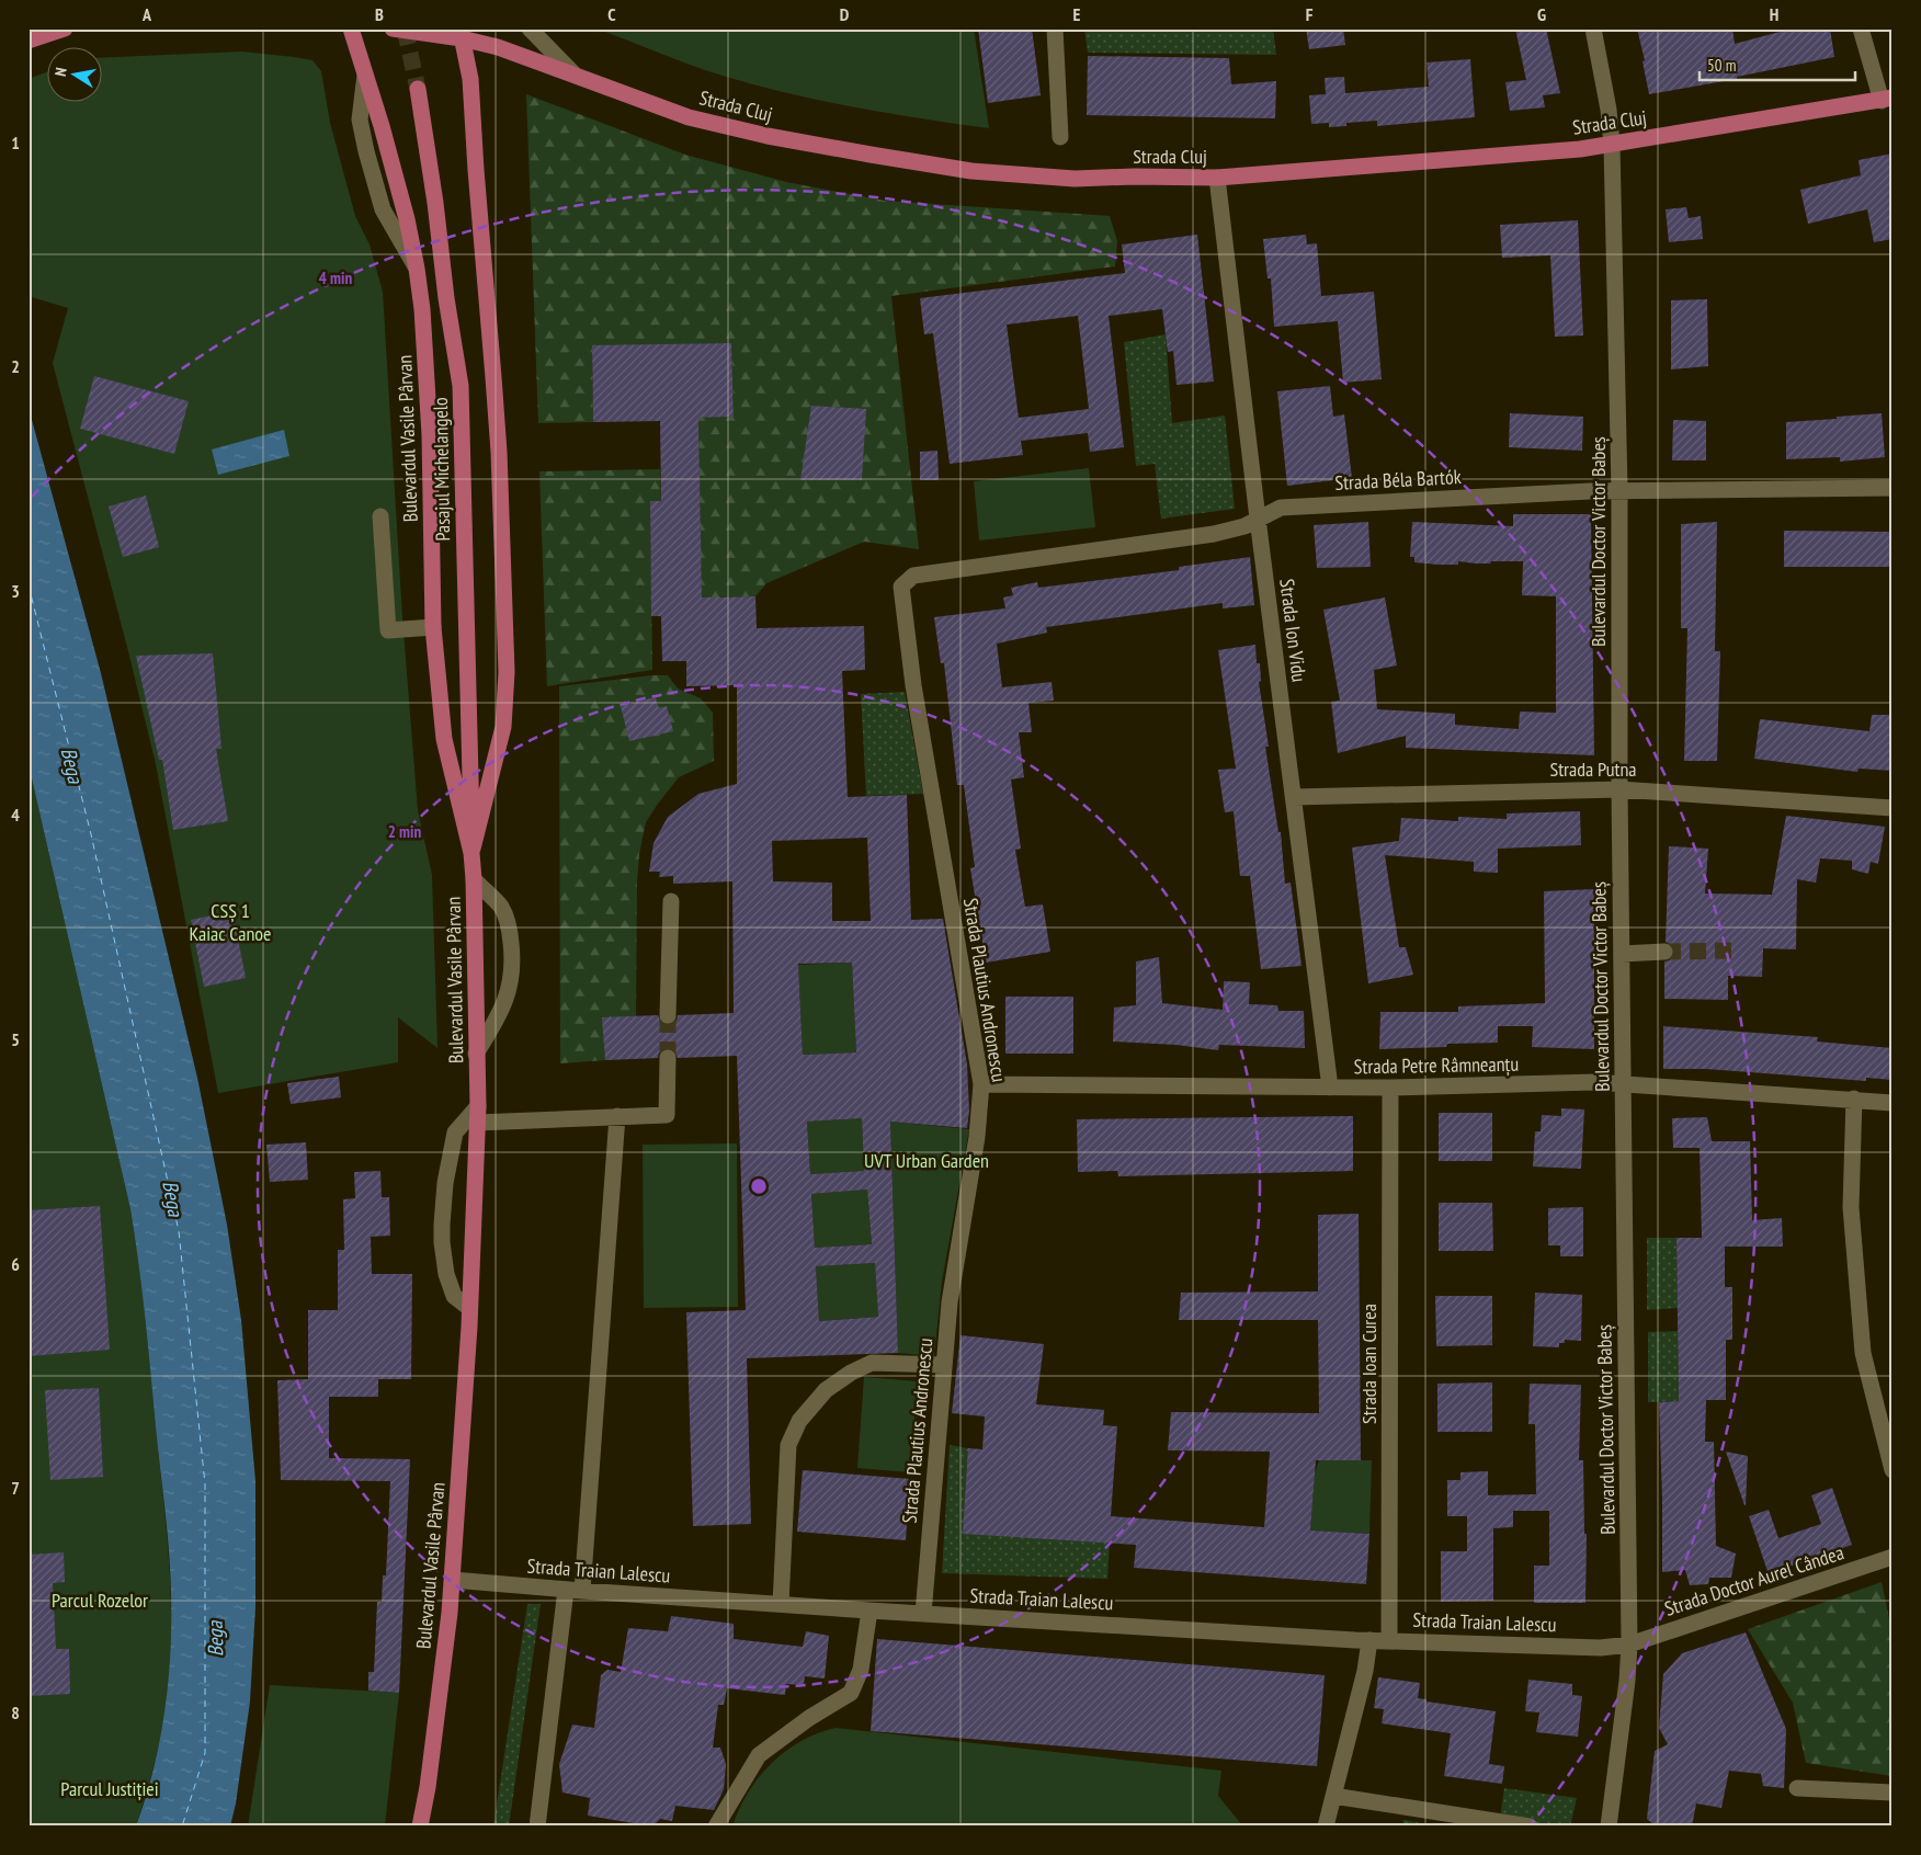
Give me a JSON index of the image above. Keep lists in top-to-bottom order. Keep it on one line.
{"streets":{"main road":["Strada Cluj","Bulevardul Vasile Pârvan","Pasajul Michelangelo"],"street":["Strada Béla Bartók","Bulevardul Doctor Victor Babeș","Strada Ion Vidu","Strada Putna","Strada Plautius Andronescu","Strada Petre Râmneanțu","Strada Ioan Curea","Strada Traian Lalescu","Strada Doctor Aurel Cândea"]},"crossings":[["Strada Cluj","Bulevardul Vasile Pârvan"],["Strada Cluj","Bulevardul Doctor Victor Babeș"],["Strada Cluj","Strada Ion Vidu"],["Bulevardul Vasile Pârvan","Pasajul Michelangelo"],["Bulevardul Vasile Pârvan","Strada Traian Lalescu"],["Strada Béla Bartók","Bulevardul Doctor Victor Babeș"],["Strada Béla Bartók","Strada Ion Vidu"],["Strada Béla Bartók","Strada Plautius Andronescu"],["Bulevardul Doctor Victor Babeș","Strada Putna"],["Bulevardul Doctor Victor Babeș","Strada Petre Râmneanțu"],["Bulevardul Doctor Victor Babeș","Strada Traian Lalescu"],["Bulevardul Doctor Victor Babeș","Strada Doctor Aurel Cândea"],["Strada Ion Vidu","Strada Putna"],["Strada Ion Vidu","Strada Petre Râmneanțu"],["Strada Plautius Andronescu","Strada Petre Râmneanțu"],["Strada Plautius Andronescu","Strada Traian Lalescu"],["Strada Petre Râmneanțu","Strada Ioan Curea"],["Strada Ioan Curea","Strada Traian Lalescu"],["Strada Traian Lalescu","Strada Doctor Aurel Cândea"]],"water":["Bega"],"parks":["CSȘ 1 Kaiac Canoe","UVT Urban Garden","Parcul Rozelor","Parcul Justiției"],"scale_bar":"50 m","north":"left","grid":{"columns":["A","B","C","D","E","F","G","H"],"rows":["1","2","3","4","5","6","7","8"]},"rings":["4 min","2 min"]}
